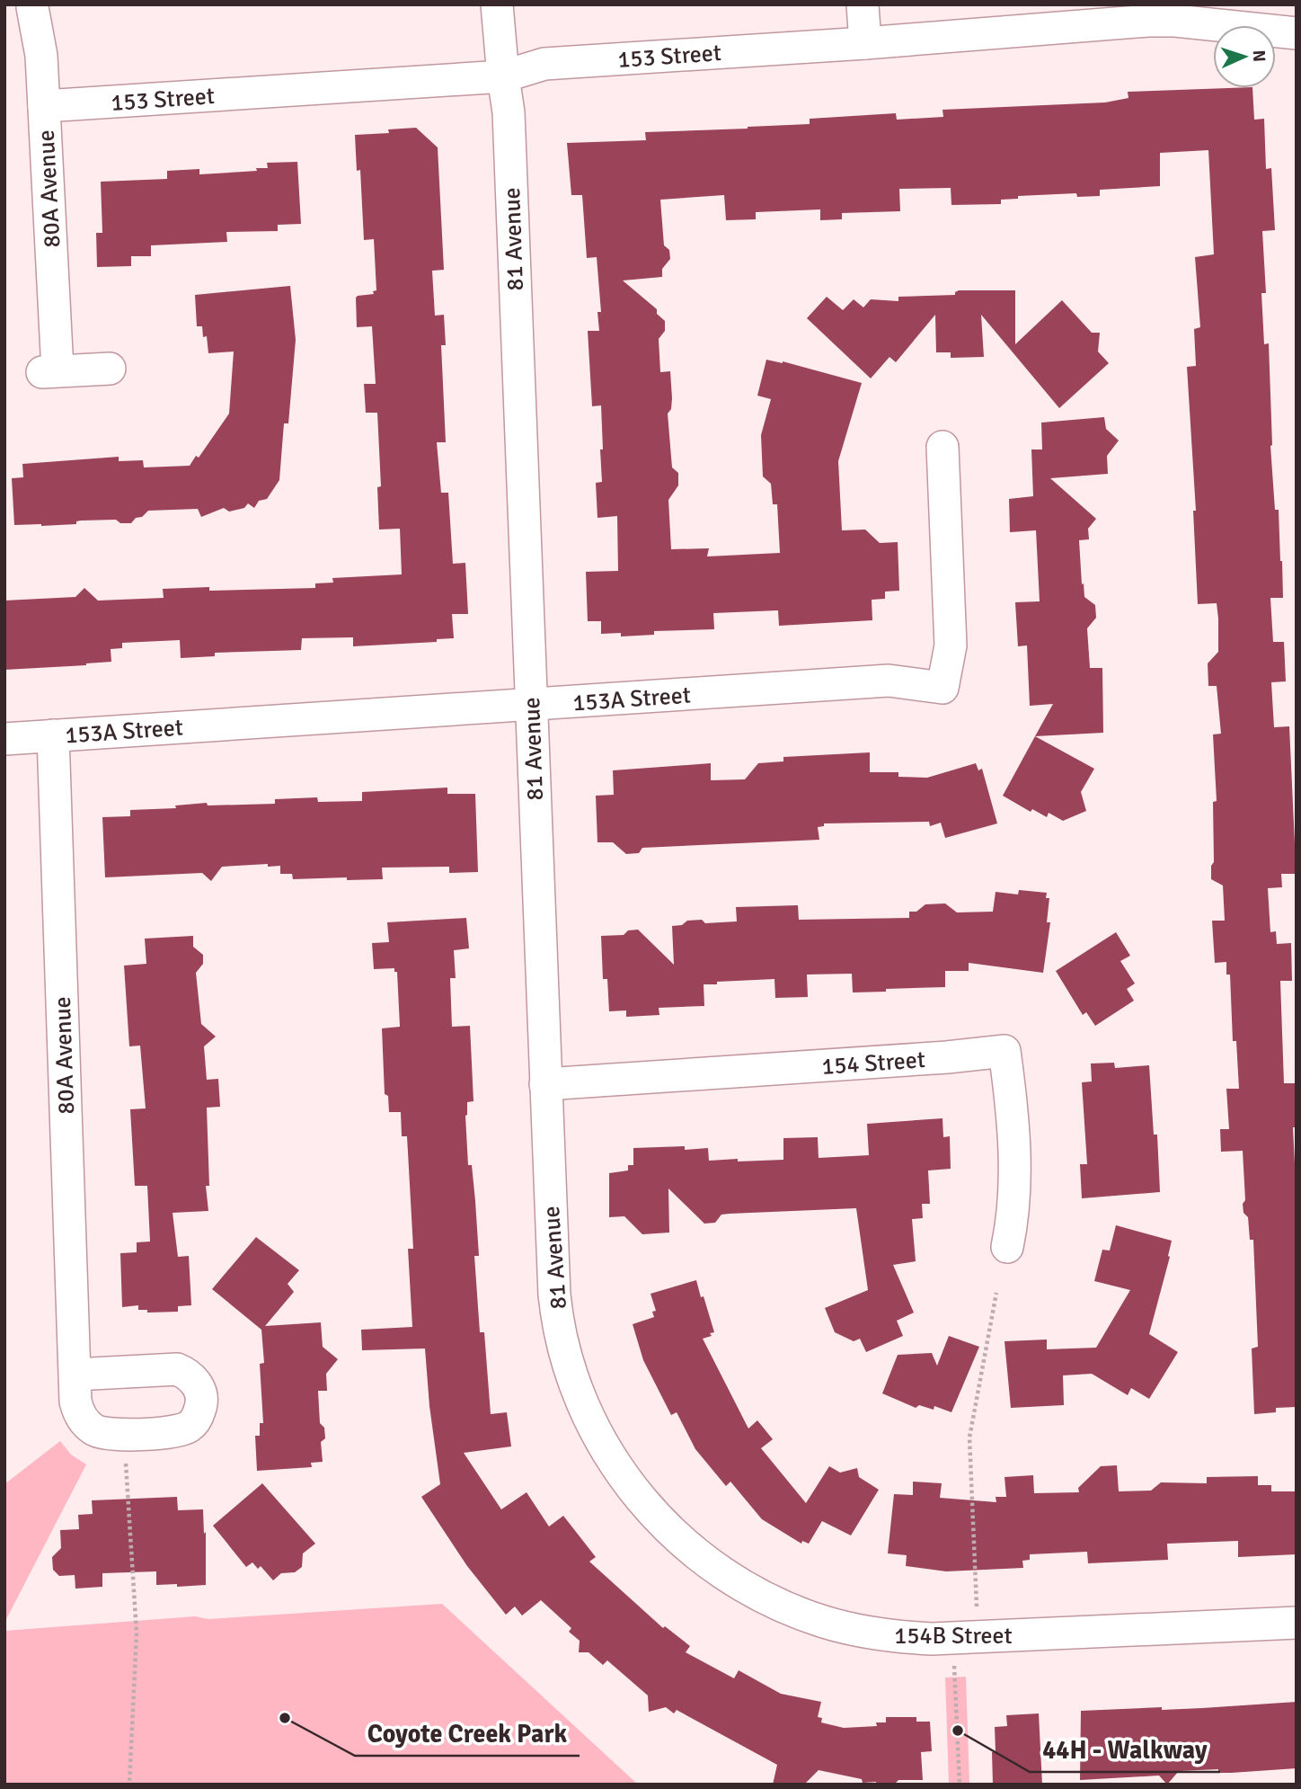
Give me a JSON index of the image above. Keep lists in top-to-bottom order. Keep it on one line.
{"streets":{"street":["153 Street","80A Avenue","81 Avenue","153A Street","154 Street","154B Street"]},"crossings":[["153 Street","80A Avenue"],["153 Street","81 Avenue"],["80A Avenue","153A Street"],["81 Avenue","153A Street"],["81 Avenue","154 Street"],["81 Avenue","154B Street"]],"places":["Coyote Creek Park","44H - Walkway"],"north":"right"}
